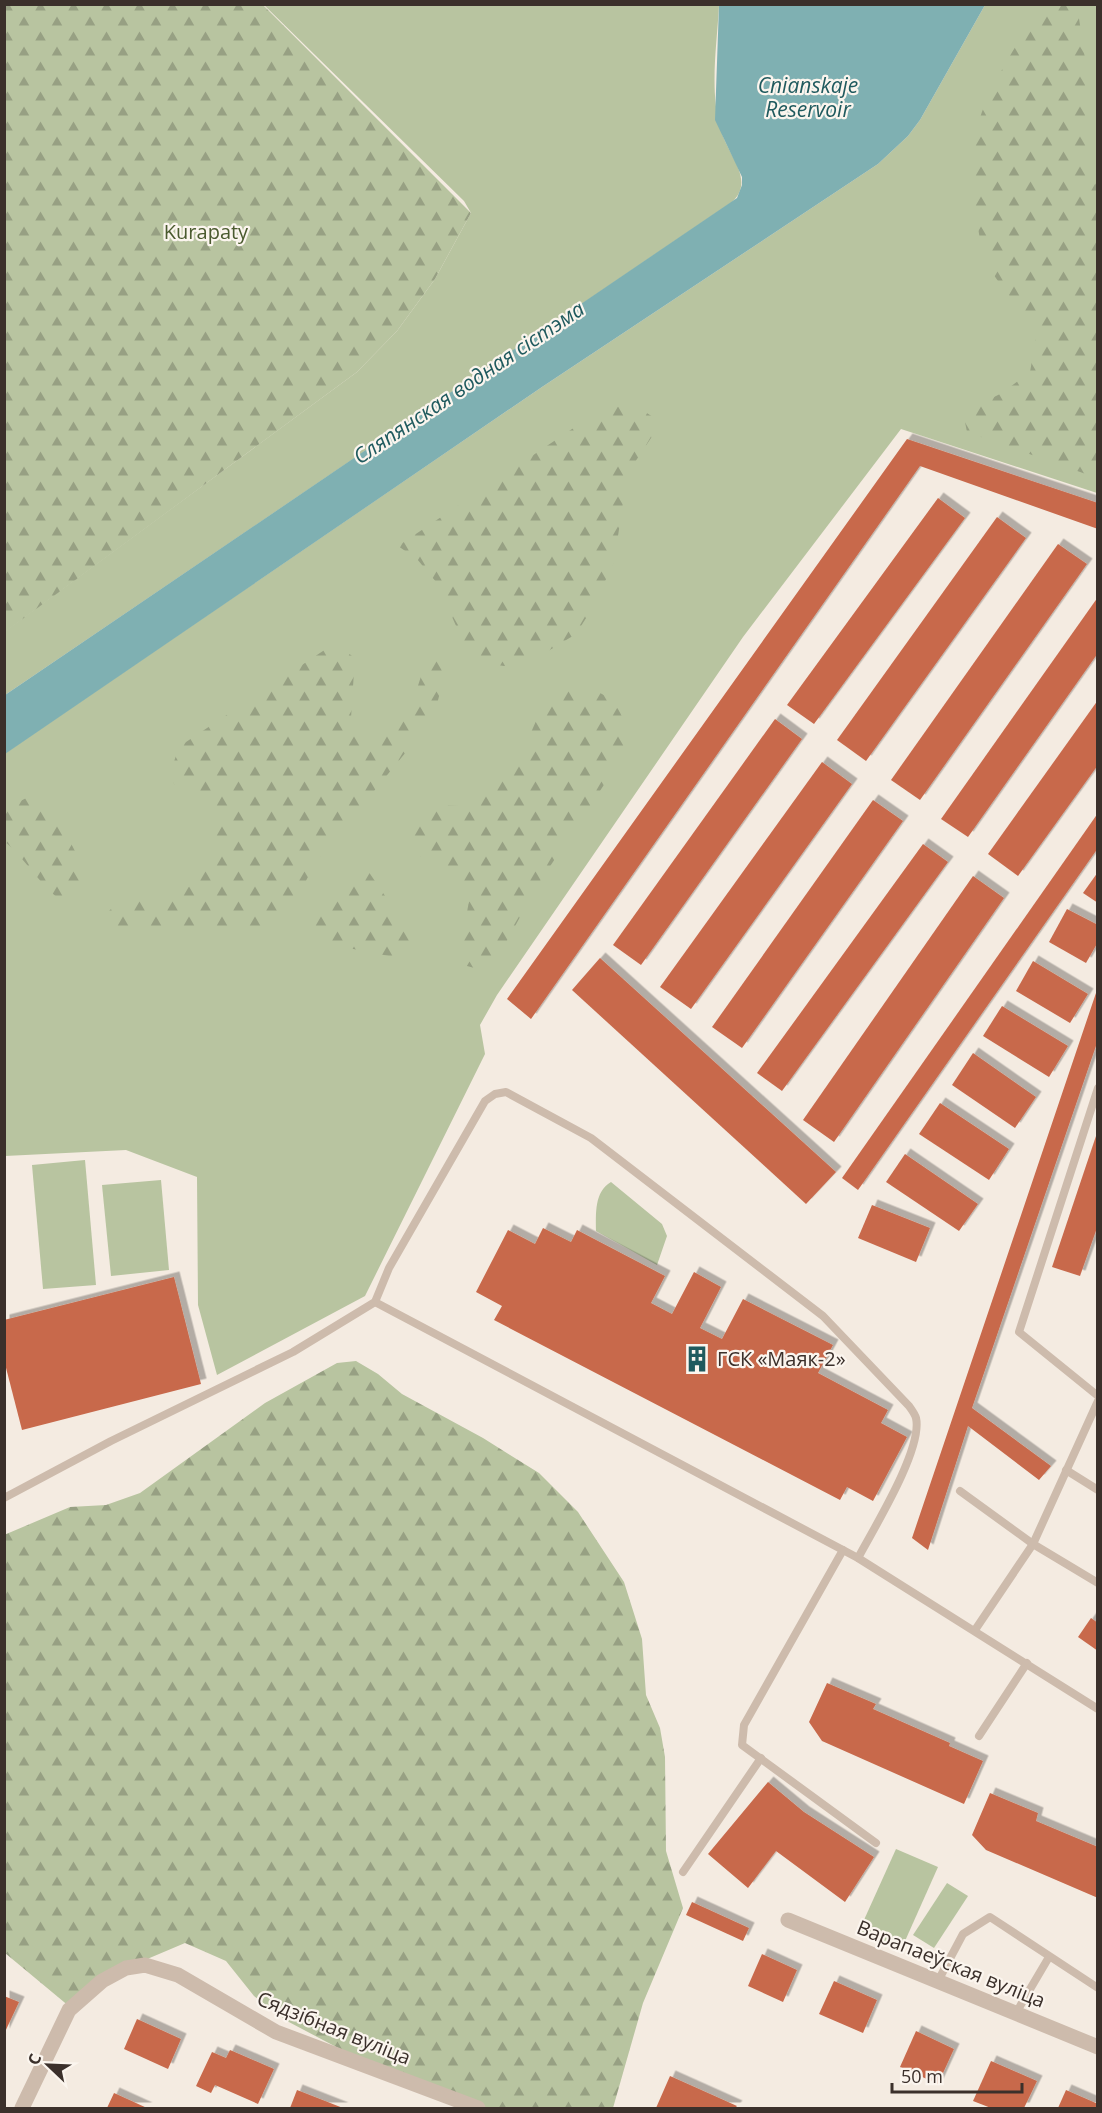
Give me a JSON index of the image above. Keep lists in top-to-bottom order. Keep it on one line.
{"streets":{"street":["Варапаеўская вуліца","Сядзібная вуліца"]},"water":["Cnianskaje Reservoir","Сляпянская водная сістэма"],"parks":["Kurapaty"],"places":{"building":["ГСК «Маяк-2»"]},"scale_bar":"50 m","north":"top left"}
